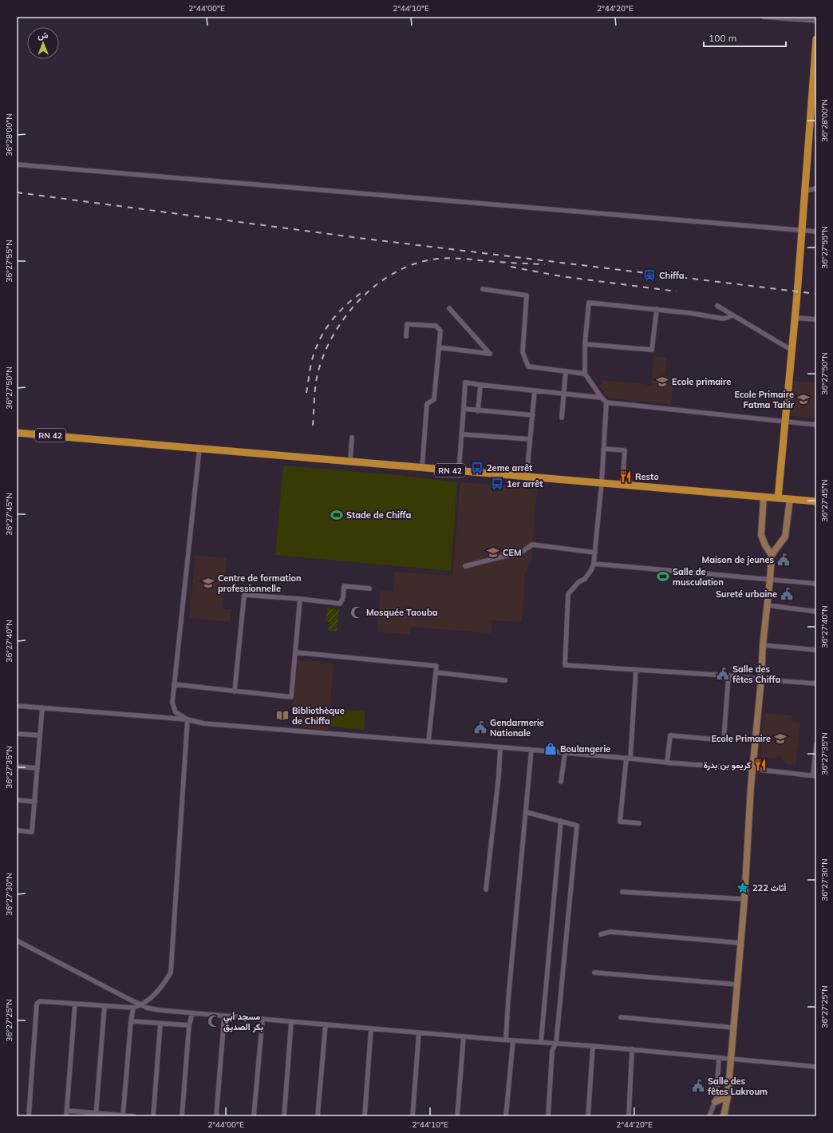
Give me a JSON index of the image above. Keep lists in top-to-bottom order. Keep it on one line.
{"streets":{"main road":["RN 42"]},"places":{"station":["Chiffa"],"school or university":["Ecole primaire","Ecole Primaire Fatma Tahir","CEM","Centre de formation professionnelle","Ecole Primaire"],"bus stop":["2eme arrêt","1er arrêt"],"restaurant":["Resto","كريمو بن بدرة"],"sports":["Stade de Chiffa","Salle de musculation"],"public building":["Maison de jeunes","Sureté urbaine","Salle des fêtes Chiffa","Gendarmerie Nationale","Salle des fêtes Lakroum"],"mosque":["Mosquée Taouba","مسجد أبي بكر الصديق"],"library":["Bibliothèque de Chiffa"],"shop":["Boulangerie"],"place":["أثاث 222"]},"scale_bar":"100 m","north":"top","coordinates":["2°44'00\"E","2°44'10\"E","2°44'20\"E","36°28'00\"N","36°27'55\"N","36°27'50\"N","36°27'45\"N","36°27'40\"N","36°27'35\"N","36°27'30\"N","36°27'25\"N"]}
